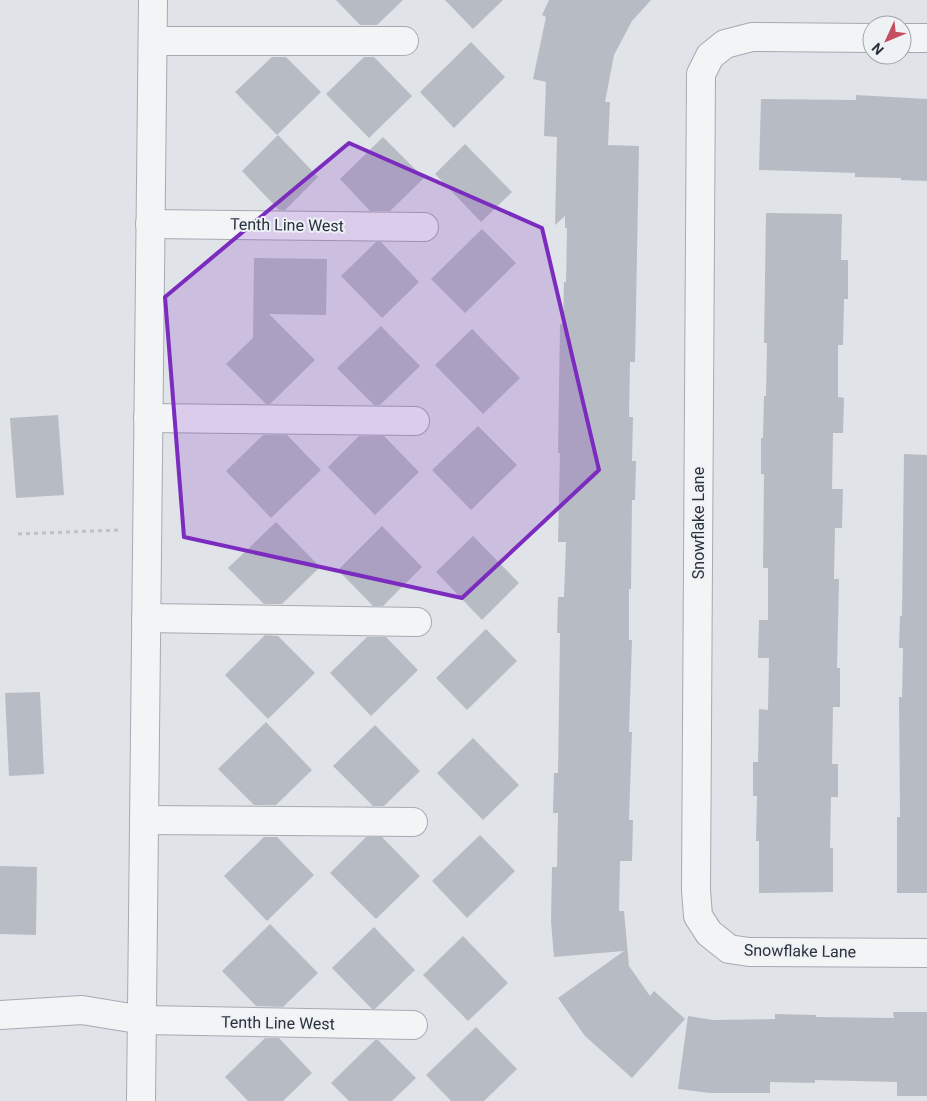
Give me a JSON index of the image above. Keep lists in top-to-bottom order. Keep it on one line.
{"streets":{"street":["Tenth Line West","Snowflake Lane"]},"north":"bottom left"}
